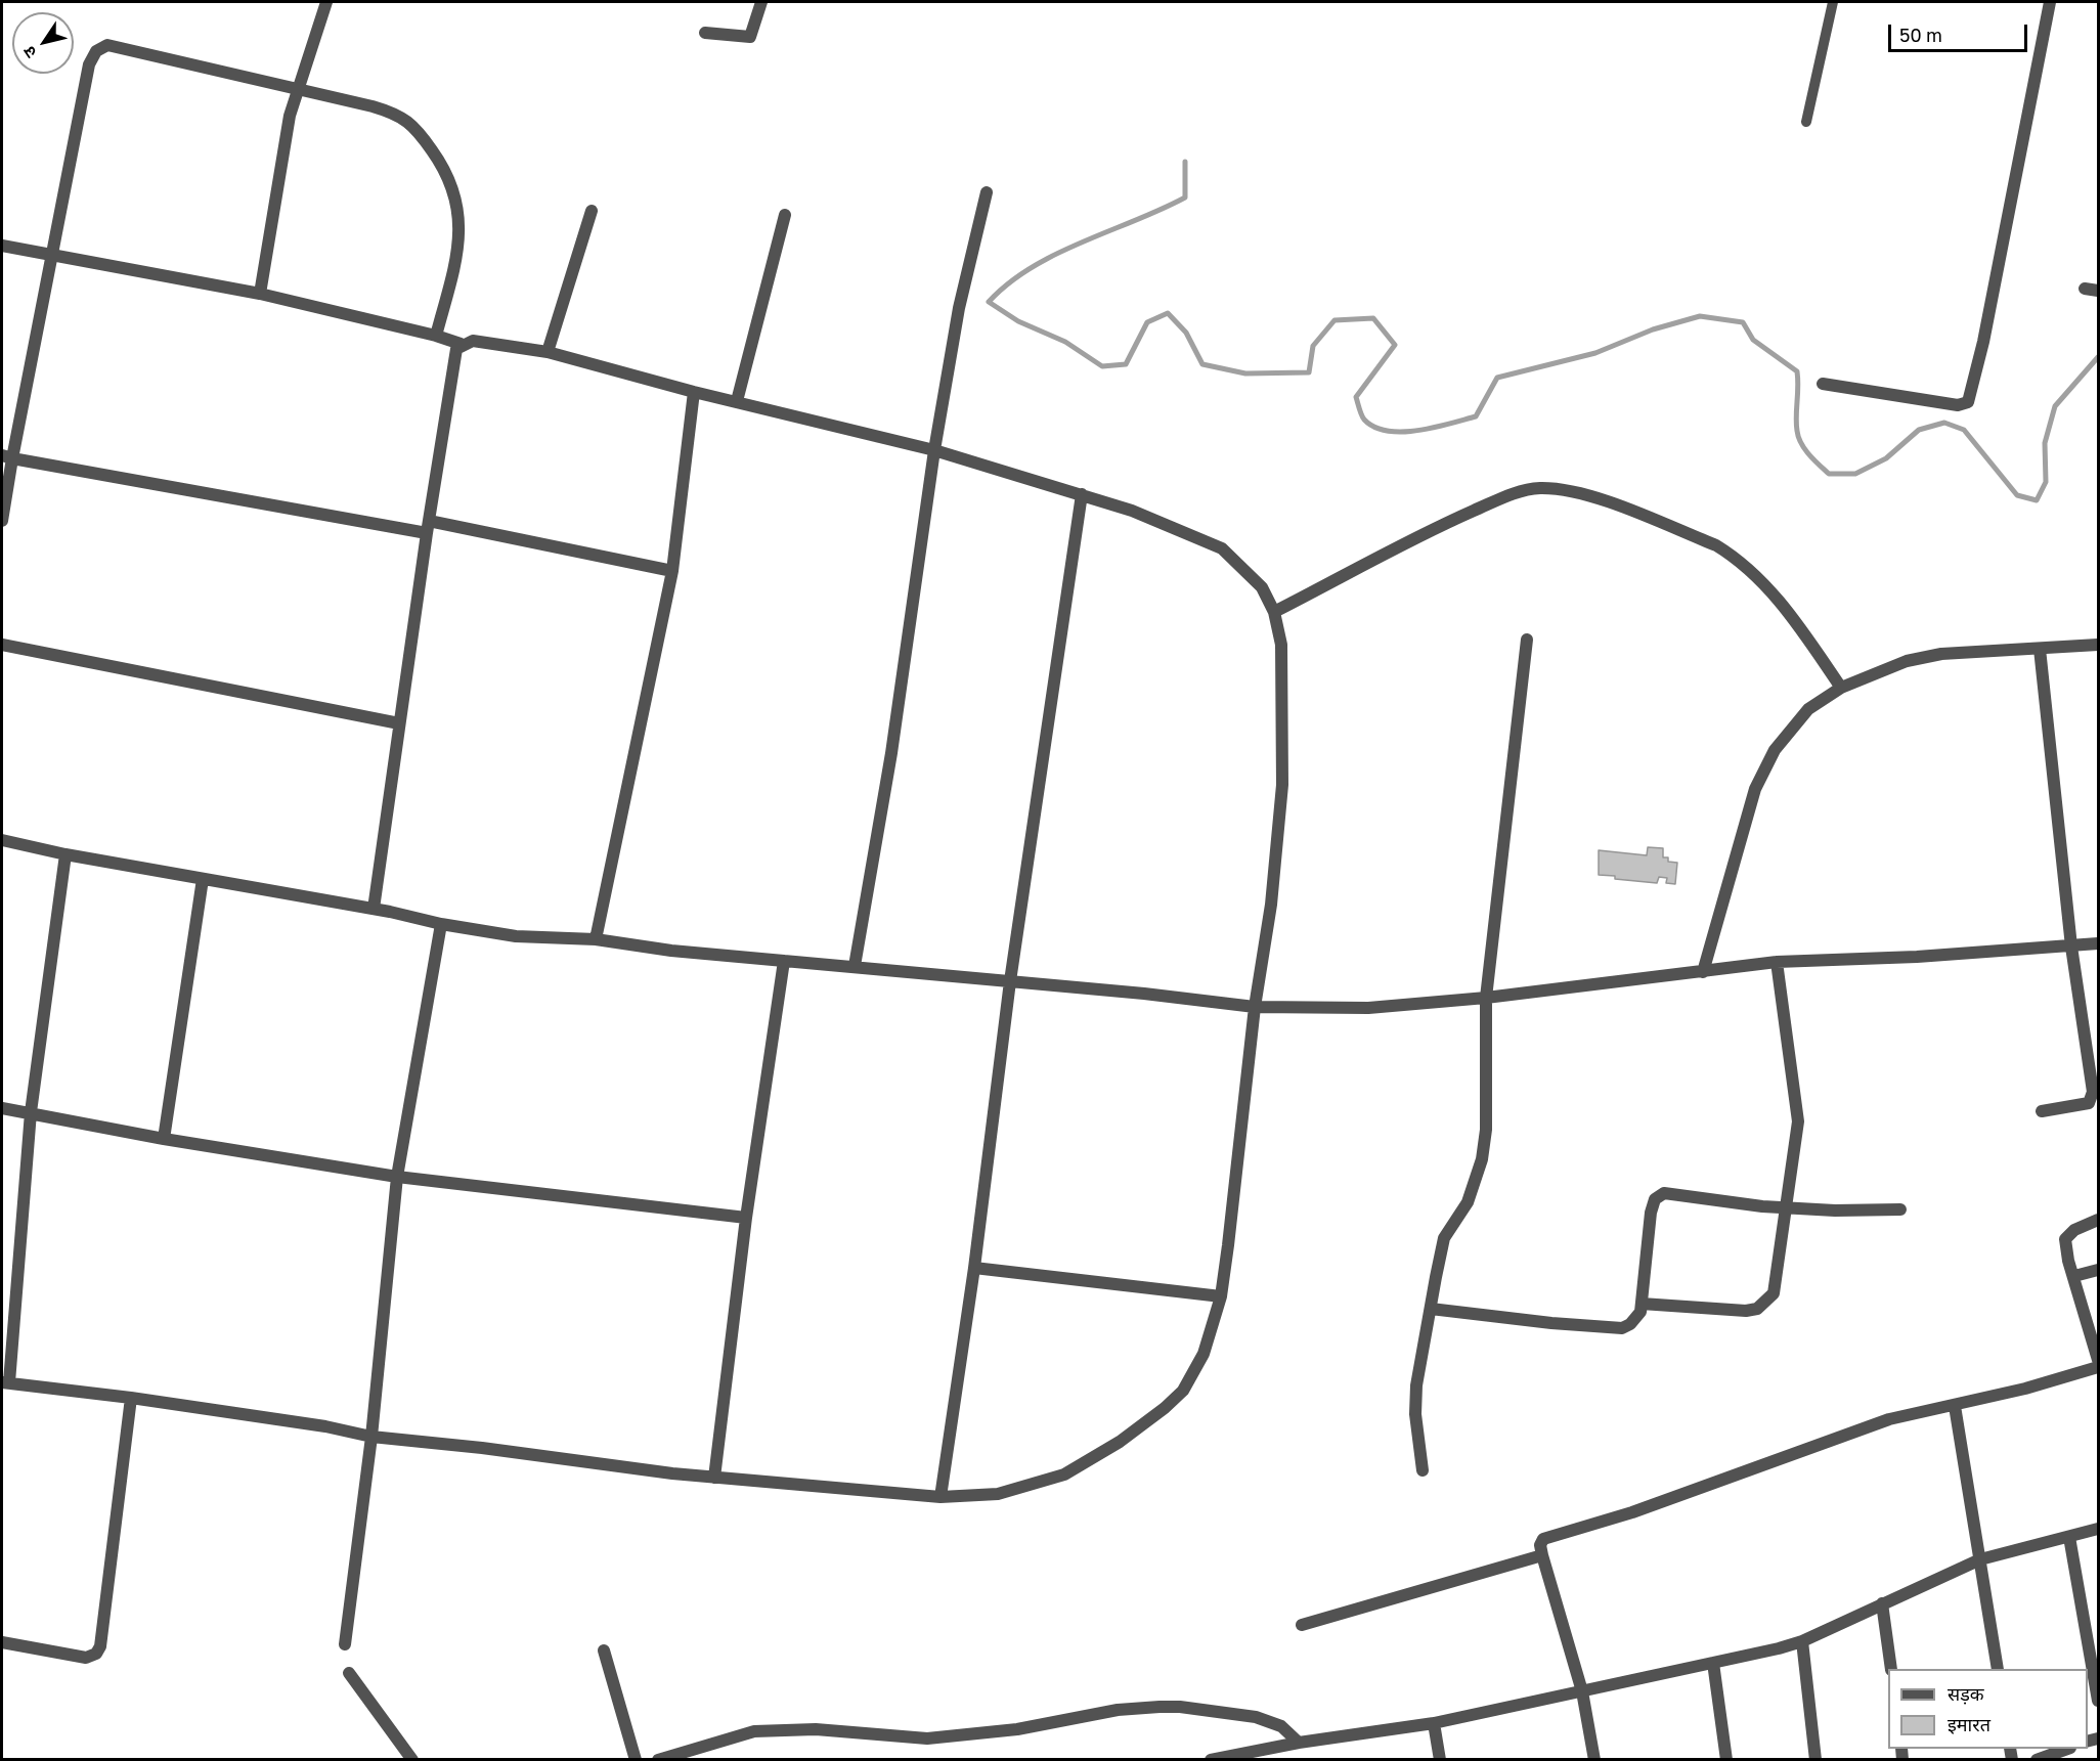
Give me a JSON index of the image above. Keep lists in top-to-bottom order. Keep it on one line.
{"legend":["सड़क","इमारत"],"scale_bar":"50 m","north":"bottom left"}
